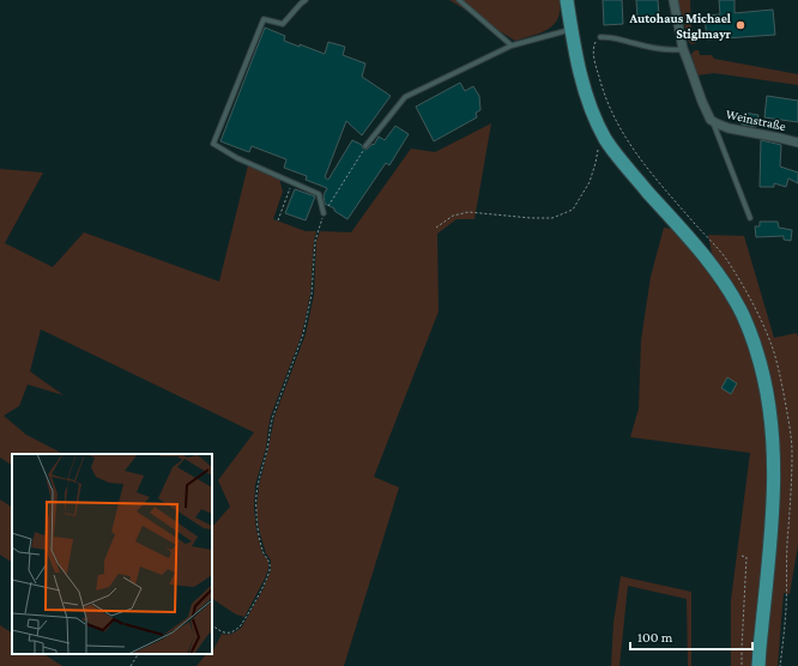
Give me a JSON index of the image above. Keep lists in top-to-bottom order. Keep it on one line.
{"streets":{"street":["Weinstraße"]},"places":["Autohaus Michael Stiglmayr"],"scale_bar":"100 m"}
